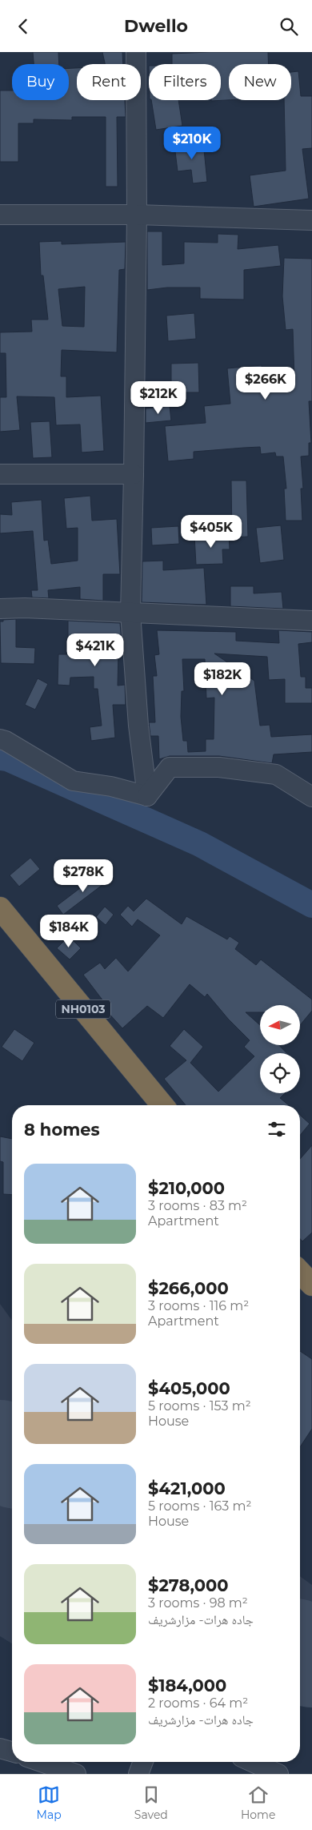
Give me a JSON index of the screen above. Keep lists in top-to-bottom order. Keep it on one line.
{"streets":{"highway":["NH0103"]},"north":"left","page":{"header":"Dwello","chip":["Buy","Rent","Filters","New"],"price":["$210K","$266K","$212K","$405K","$421K","$182K","$278K","$184K"],"heading":"8 homes","list":[{"name":"$210,000","note":"3 rooms · 83 m² · Apartment"},{"name":"$266,000","note":"3 rooms · 116 m² · Apartment"},{"name":"$405,000","note":"5 rooms · 153 m² · House"},{"name":"$421,000","note":"5 rooms · 163 m² · House"},{"name":"$278,000","note":"3 rooms · 98 m² · جاده هرات- مزارشریف"},{"name":"$184,000","note":"2 rooms · 64 m² · جاده هرات- مزارشریف"}],"tabs":["Map","Saved","Home"]}}
